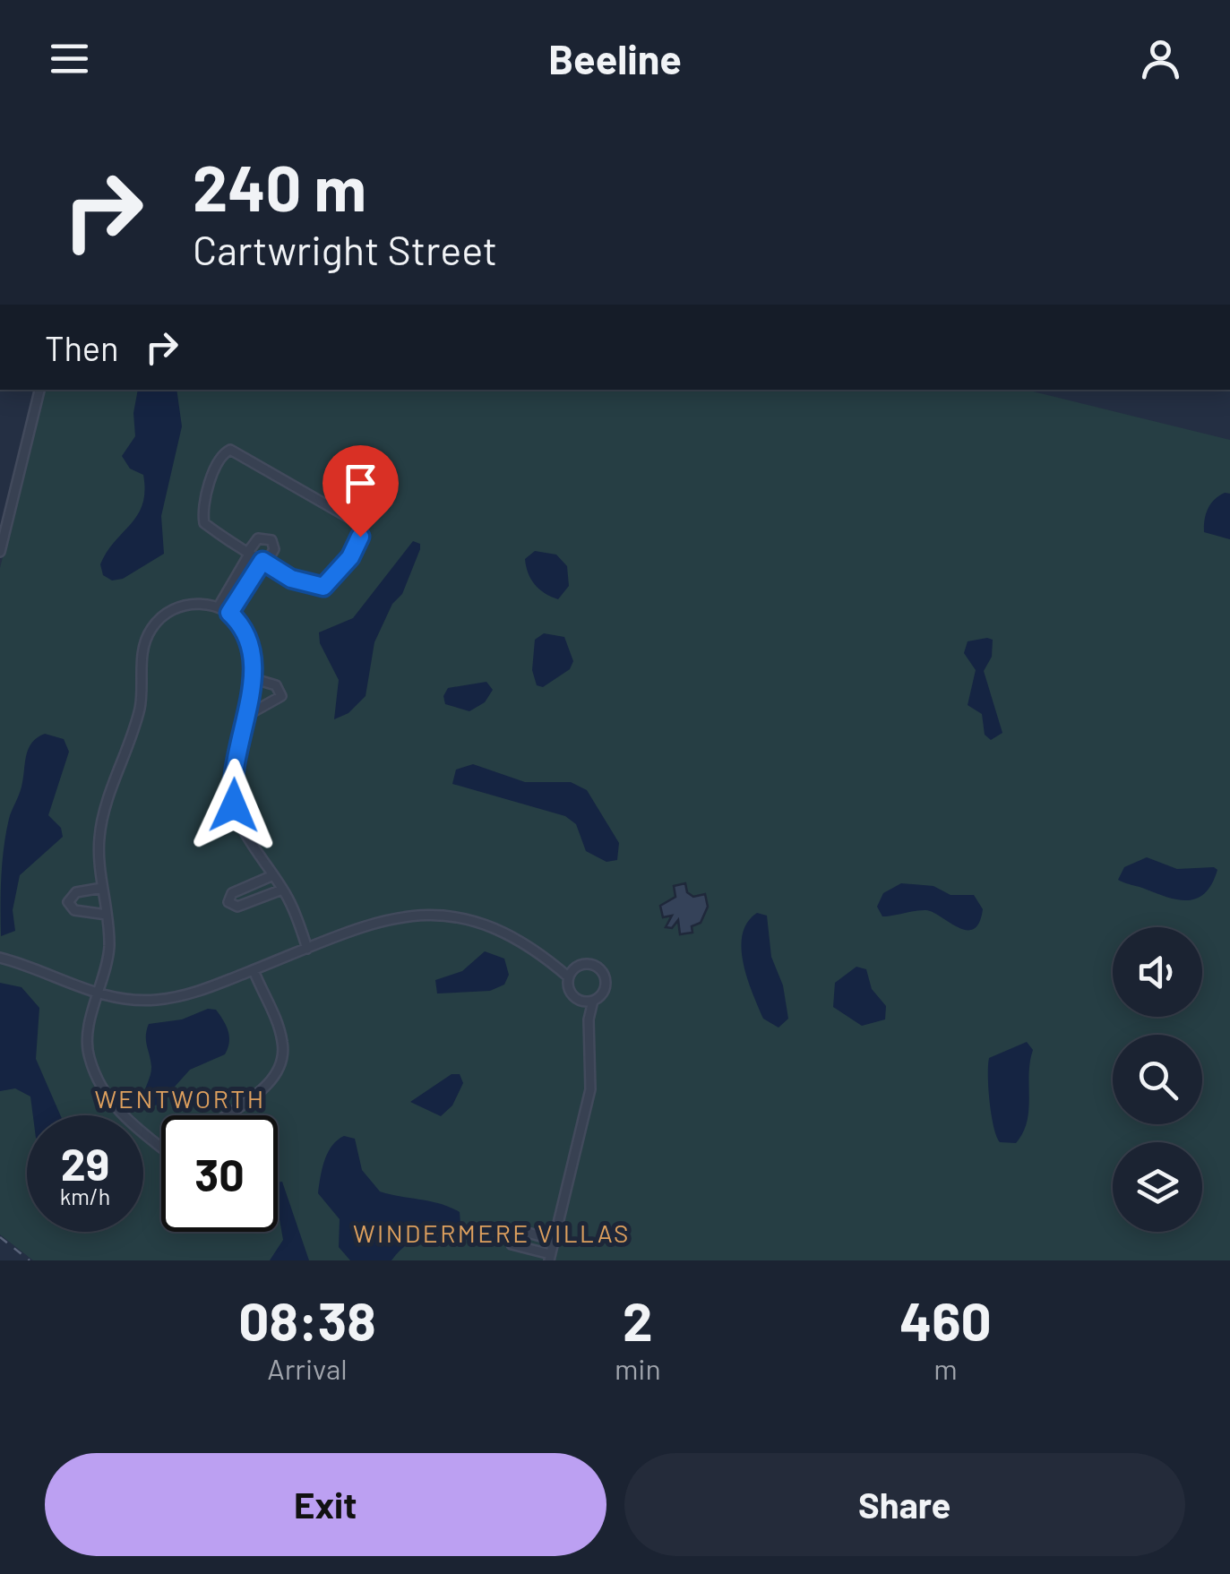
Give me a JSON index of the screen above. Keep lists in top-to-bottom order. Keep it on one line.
{"districts":["WENTWORTH","WINDERMERE VILLAS"],"page":{"header":"Beeline","turn":["240 m","Cartwright Street"],"then":"Then","speed":"29 km/h","limit":"30","eta":["08:38","Arrival","2","min","460","m"],"buttons":["Exit","Share"]}}
